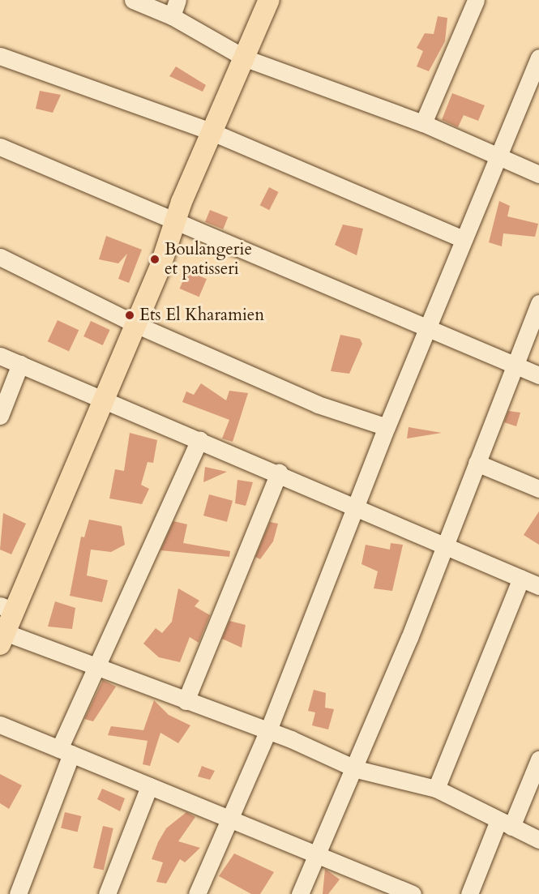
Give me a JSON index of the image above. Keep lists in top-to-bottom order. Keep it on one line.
{"places":["Boulangerie et patisseri","Ets El Kharamien"]}
